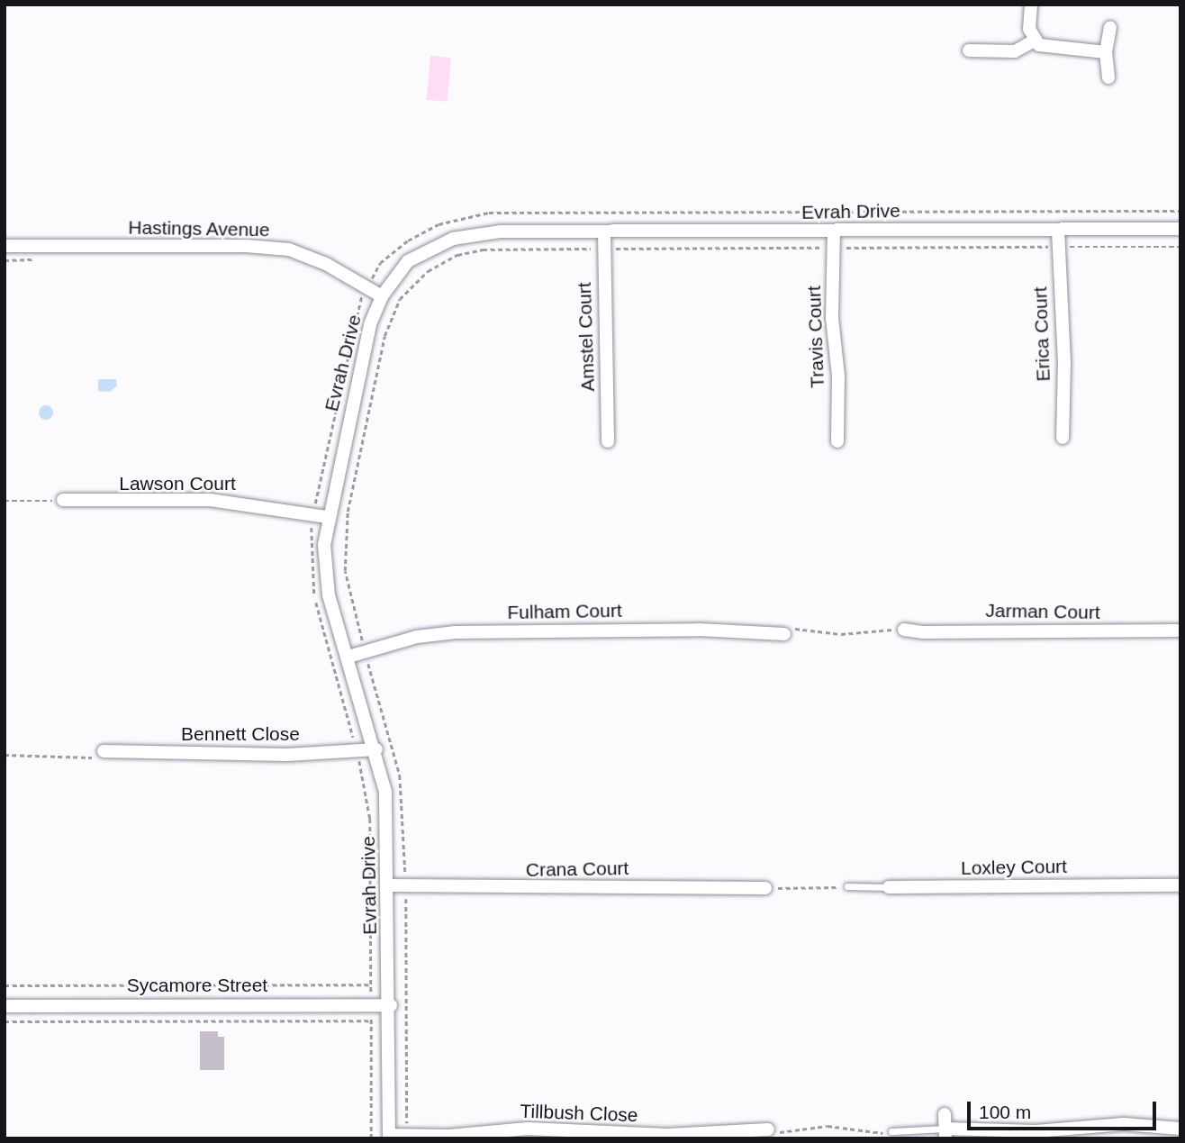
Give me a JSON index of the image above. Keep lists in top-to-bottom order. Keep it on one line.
{"streets":{"street":["Evrah Drive","Hastings Avenue","Erica Court","Amstel Court","Travis Court","Lawson Court","Fulham Court","Jarman Court","Bennett Close","Loxley Court","Crana Court","Sycamore Street","Tillbush Close"]},"crossings":[["Evrah Drive","Hastings Avenue"],["Evrah Drive","Erica Court"],["Evrah Drive","Amstel Court"],["Evrah Drive","Travis Court"],["Evrah Drive","Lawson Court"],["Evrah Drive","Fulham Court"],["Evrah Drive","Bennett Close"],["Evrah Drive","Crana Court"],["Evrah Drive","Sycamore Street"],["Evrah Drive","Tillbush Close"]],"scale_bar":"100 m"}
